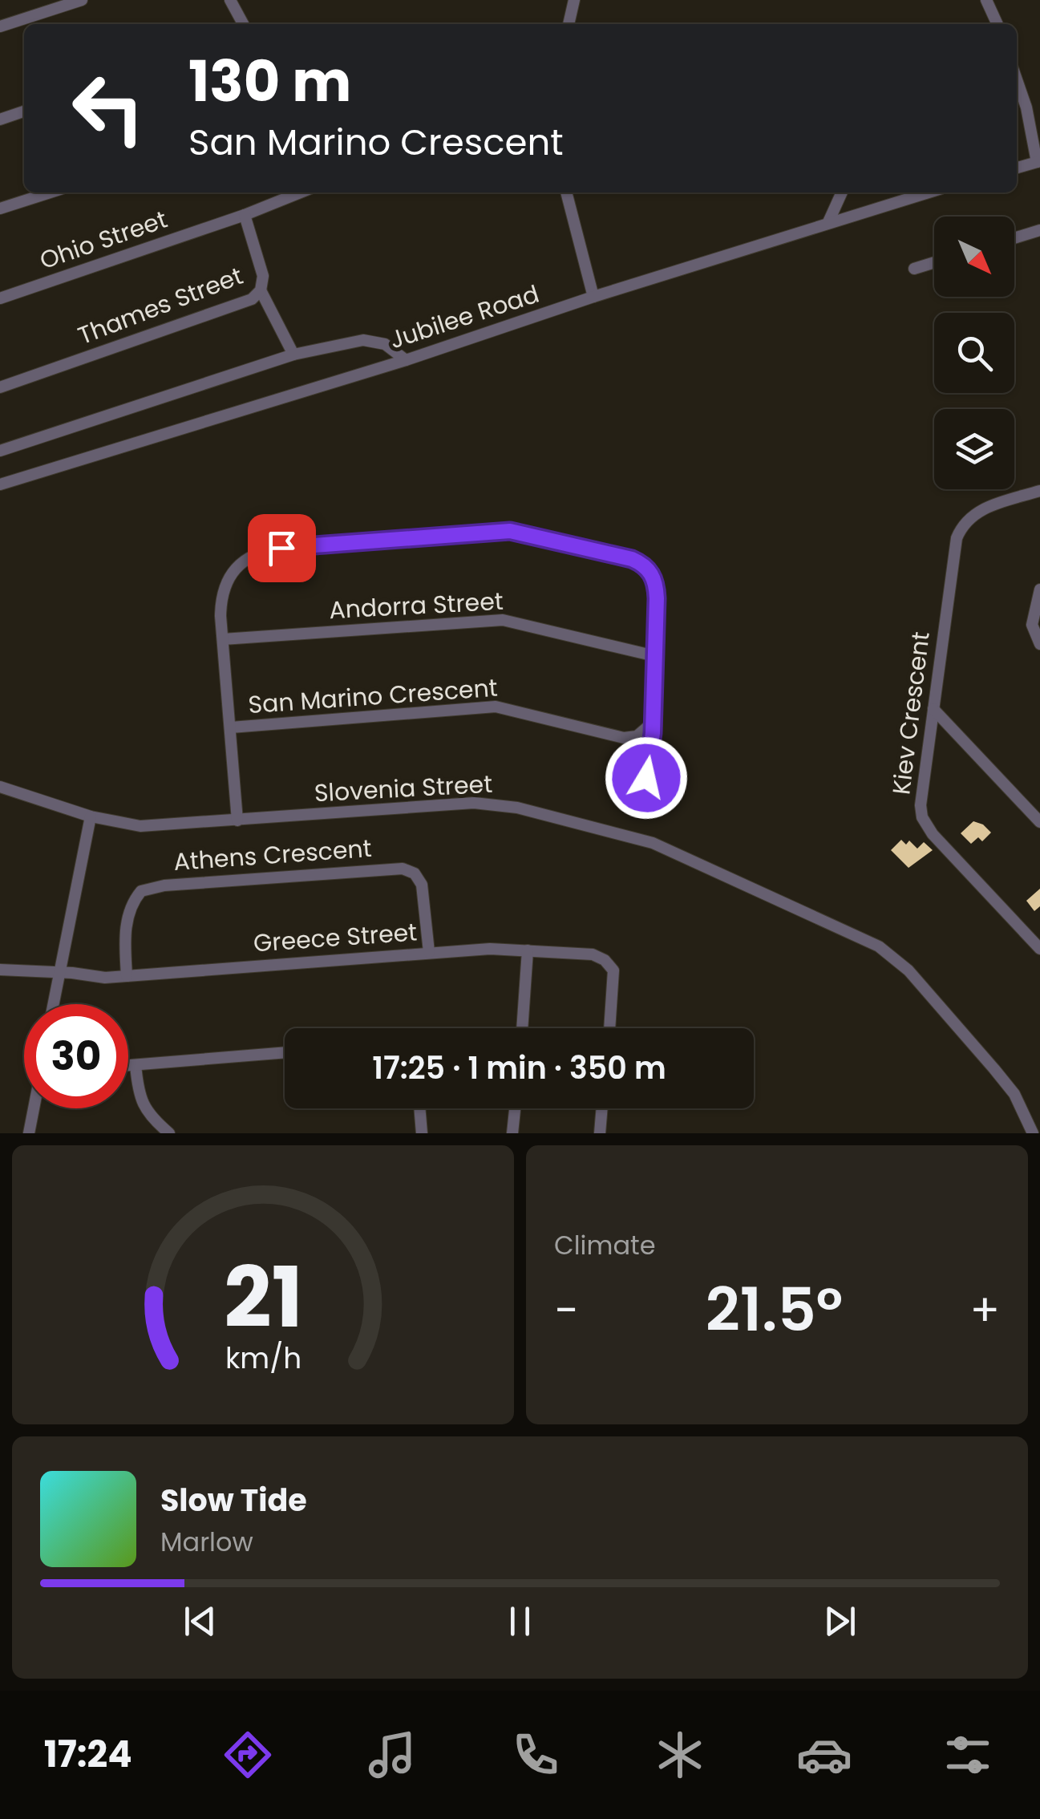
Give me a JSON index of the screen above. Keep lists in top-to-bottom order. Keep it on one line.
{"streets":{"street":["Ohio Street","Thames Street","Jubilee Road","Andorra Street","San Marino Crescent","Kiev Crescent","Slovenia Street","Athens Crescent","Greece Street"]},"crossings":[["Ohio Street","Thames Street"],["Andorra Street","San Marino Crescent"],["San Marino Crescent","Slovenia Street"],["Athens Crescent","Greece Street"]],"north":"bottom right","page":{"turn":["130 m","San Marino Crescent"],"limit":"30","trip":"17:25 · 1 min · 350 m","tile":"Climate","heat":["−","21.5°","+"],"song":["Slow Tide","Marlow"],"tabs":"17:24","gauge":["21","km/h"]}}
